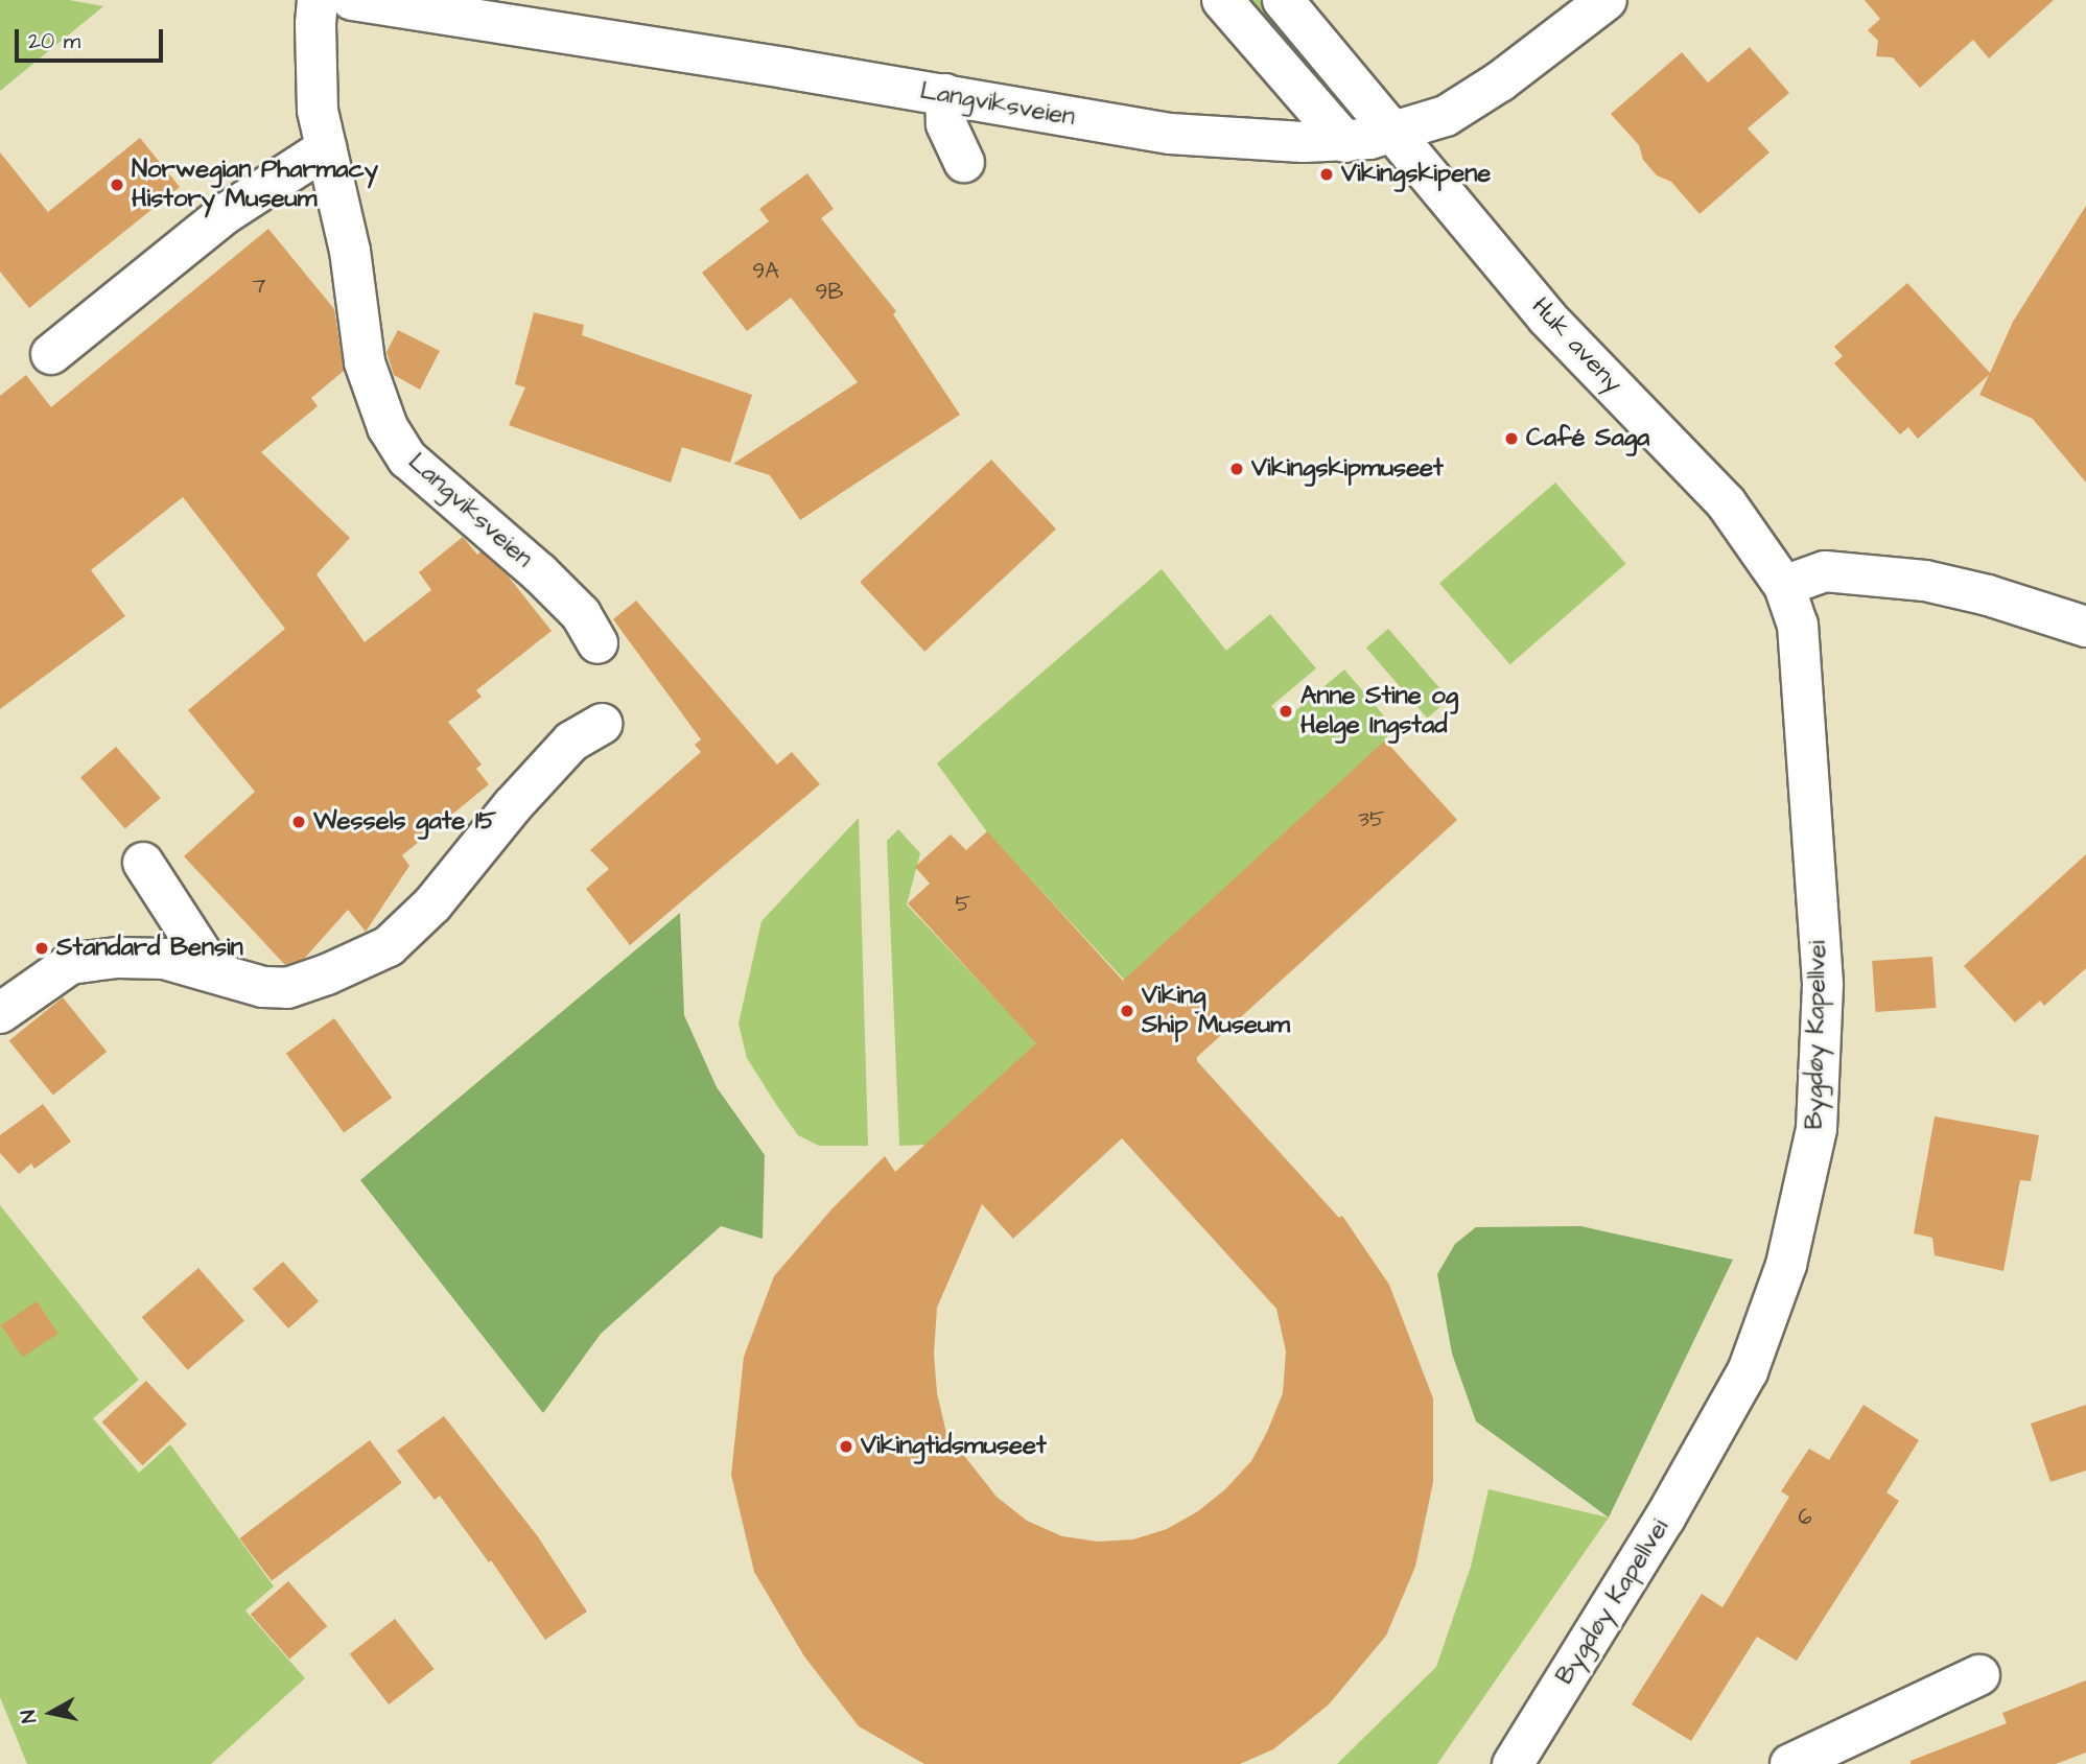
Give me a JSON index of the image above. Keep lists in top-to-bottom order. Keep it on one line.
{"streets":{"street":["Langviksveien","Huk aveny","Bygdøy Kapellvei"]},"crossings":[["Langviksveien","Huk aveny"],["Huk aveny","Bygdøy Kapellvei"]],"places":["Vikingskipene","Norwegian Pharmacy History Museum","Café Saga","Vikingskipmuseet","Anne Stine og Helge Ingstad","Wessels gate 15","Standard Bensin","Viking Ship Museum","Vikingtidsmuseet"],"house_numbers":["9A","7","9B","35","5","6"],"scale_bar":"20 m","north":"left"}
